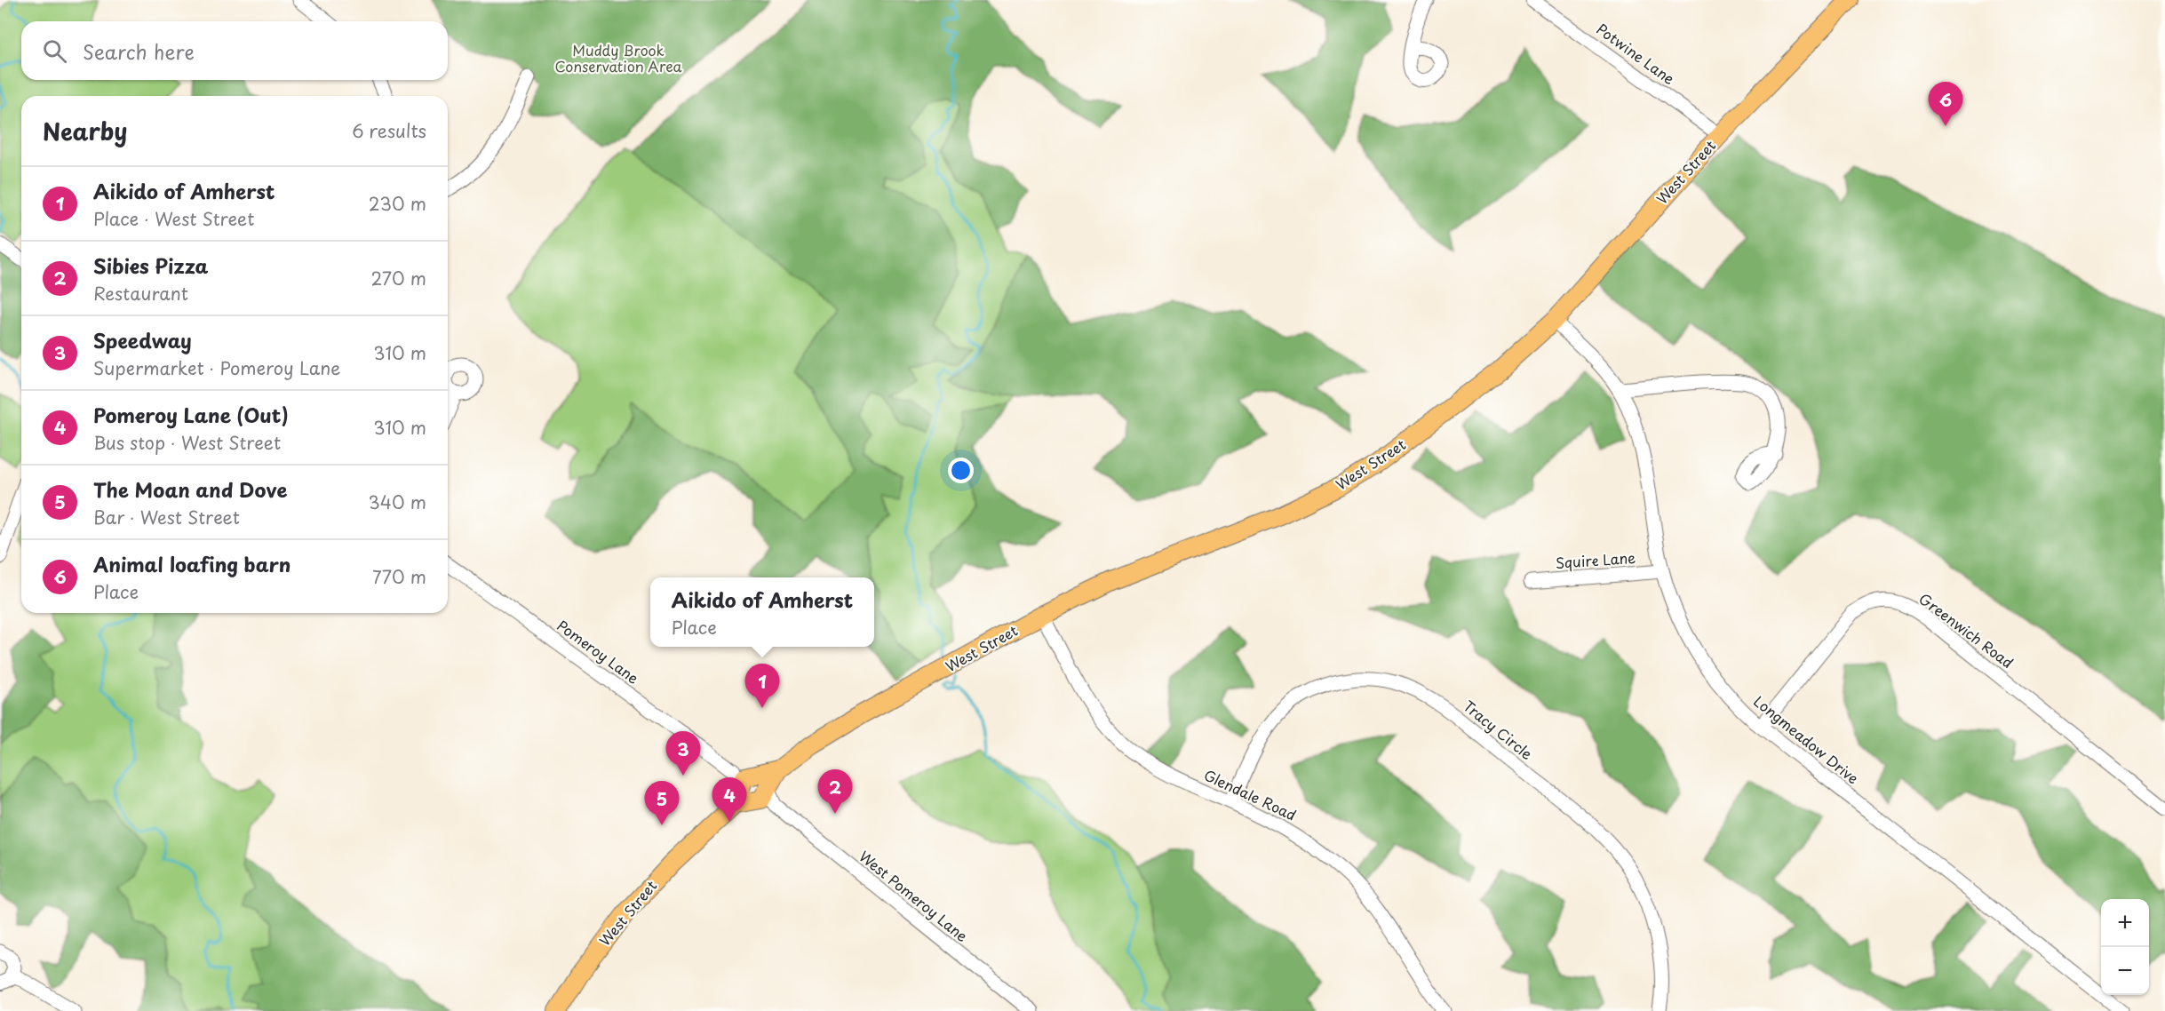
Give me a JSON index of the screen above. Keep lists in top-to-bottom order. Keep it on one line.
{"streets":{"main road":["West Street"],"street":["Potwine Lane","Squire Lane","Greenwich Road","Pomeroy Lane","Tracy Circle","Longmeadow Drive","Glendale Road","West Pomeroy Lane"]},"crossings":[["Potwine Lane","West Street"],["West Street","Pomeroy Lane"],["West Street","Longmeadow Drive"],["West Street","Glendale Road"],["West Street","West Pomeroy Lane"],["Squire Lane","Longmeadow Drive"],["Greenwich Road","Longmeadow Drive"],["Pomeroy Lane","West Pomeroy Lane"],["Tracy Circle","Glendale Road"]],"parks":["Muddy Brook Conservation Area"],"page":{"search":"Search here","pins":["6","1","3","2","4","5"],"heading":["Nearby","6 results"],"list":[{"mark":"1","name":"Aikido of Amherst","note":"Place · West Street","value":"230 m"},{"mark":"2","name":"Sibies Pizza","note":"Restaurant","value":"270 m"},{"mark":"3","name":"Speedway","note":"Supermarket · Pomeroy Lane","value":"310 m"},{"mark":"4","name":"Pomeroy Lane (Out)","note":"Bus stop · West Street","value":"310 m"},{"mark":"5","name":"The Moan and Dove","note":"Bar · West Street","value":"340 m"},{"mark":"6","name":"Animal loafing barn","note":"Place","value":"770 m"}],"popup":["Aikido of Amherst","Place"],"map_buttons":["+","−"]}}
